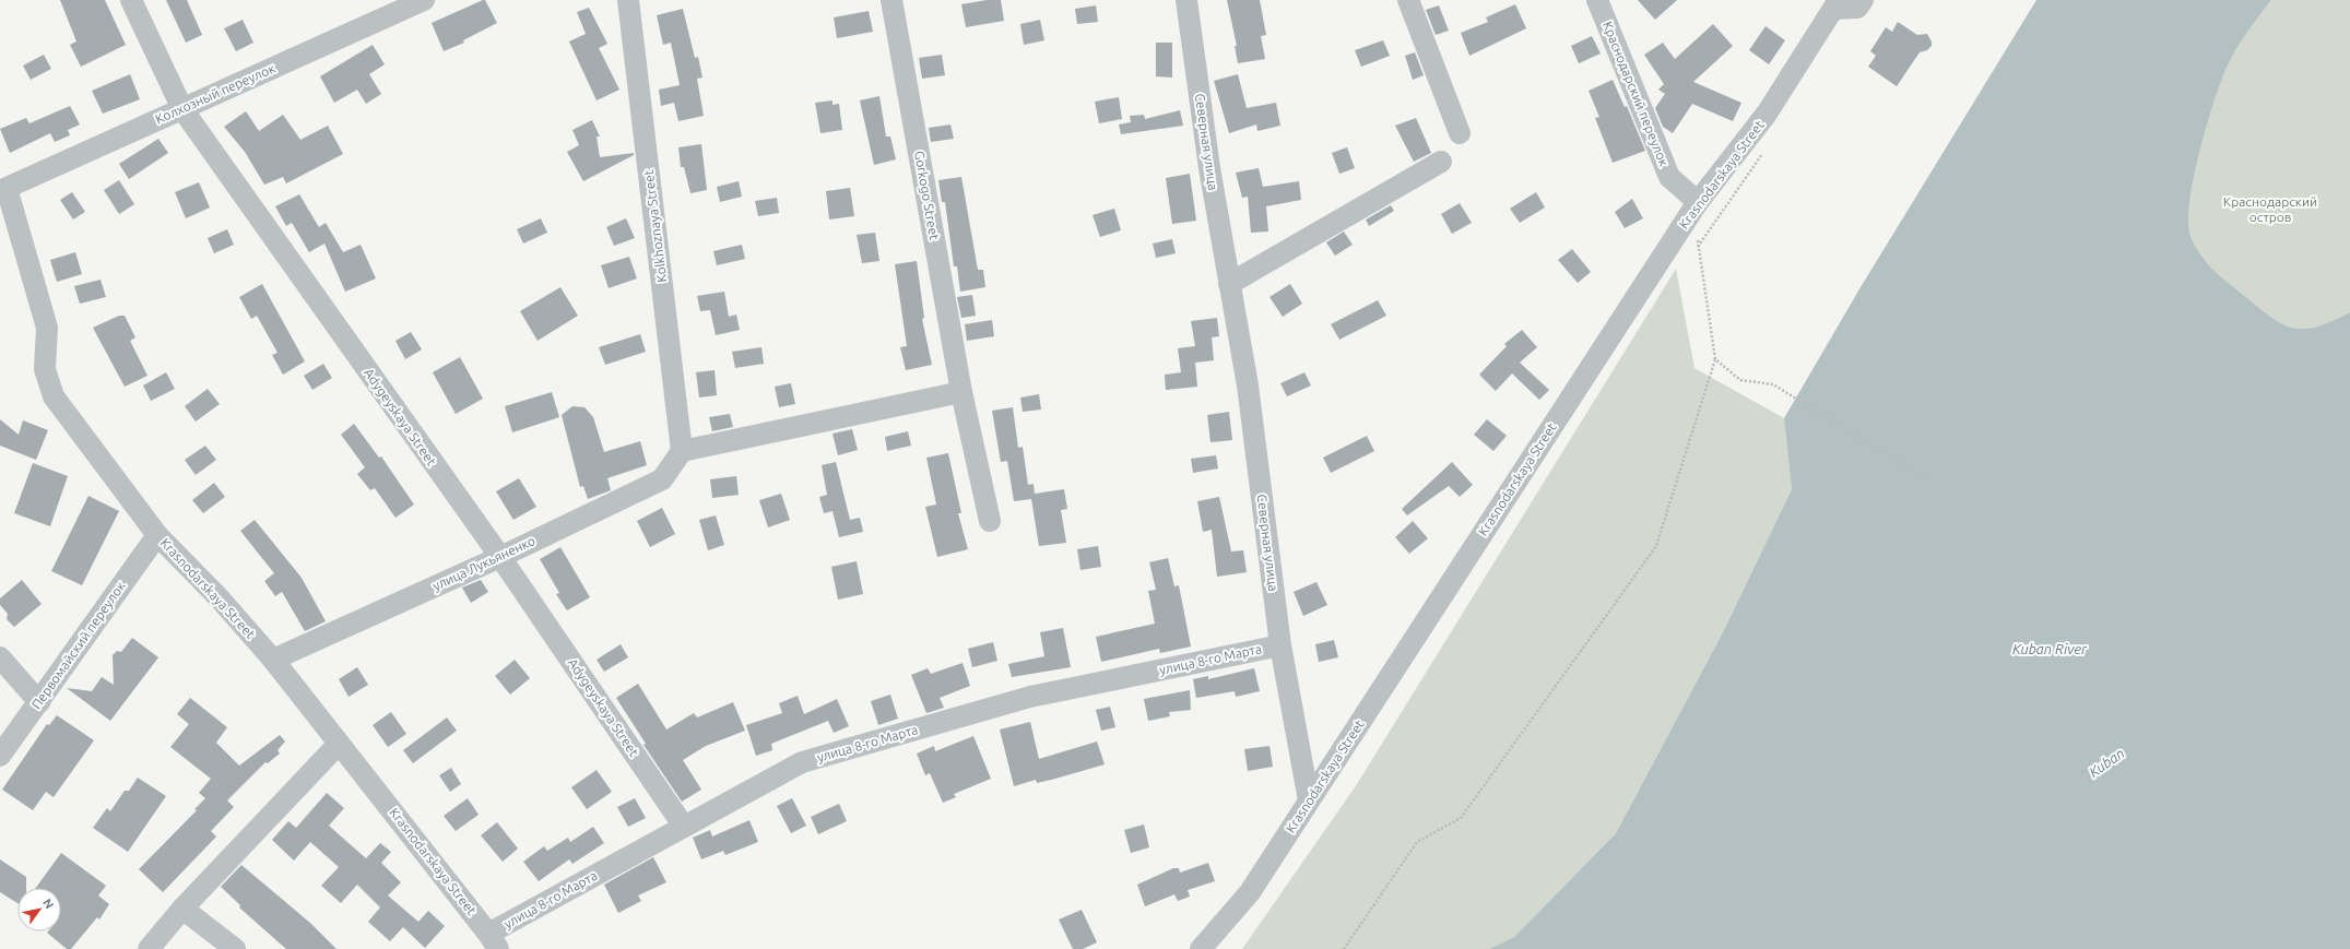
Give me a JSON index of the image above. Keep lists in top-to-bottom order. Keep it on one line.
{"streets":{"street":["Колхозный переулок","Краснодарский переулок","Северная улица","Krasnodarskaya Street","Gorkogo Street","Kolkhoznaya Street","Adygeyskaya Street","улица Лукьяненко","Первомайский переулок","улица 8-го Марта"]},"crossings":[["Колхозный переулок","Krasnodarskaya Street"],["Колхозный переулок","Adygeyskaya Street"],["Краснодарский переулок","Krasnodarskaya Street"],["Северная улица","Krasnodarskaya Street"],["Северная улица","улица 8-го Марта"],["Krasnodarskaya Street","улица Лукьяненко"],["Krasnodarskaya Street","Первомайский переулок"],["Krasnodarskaya Street","улица 8-го Марта"],["Kolkhoznaya Street","улица Лукьяненко"],["Adygeyskaya Street","улица Лукьяненко"],["Adygeyskaya Street","улица 8-го Марта"]],"water":["Kuban River","Kuban"],"parks":["Краснодарский остров"],"north":"top right"}
